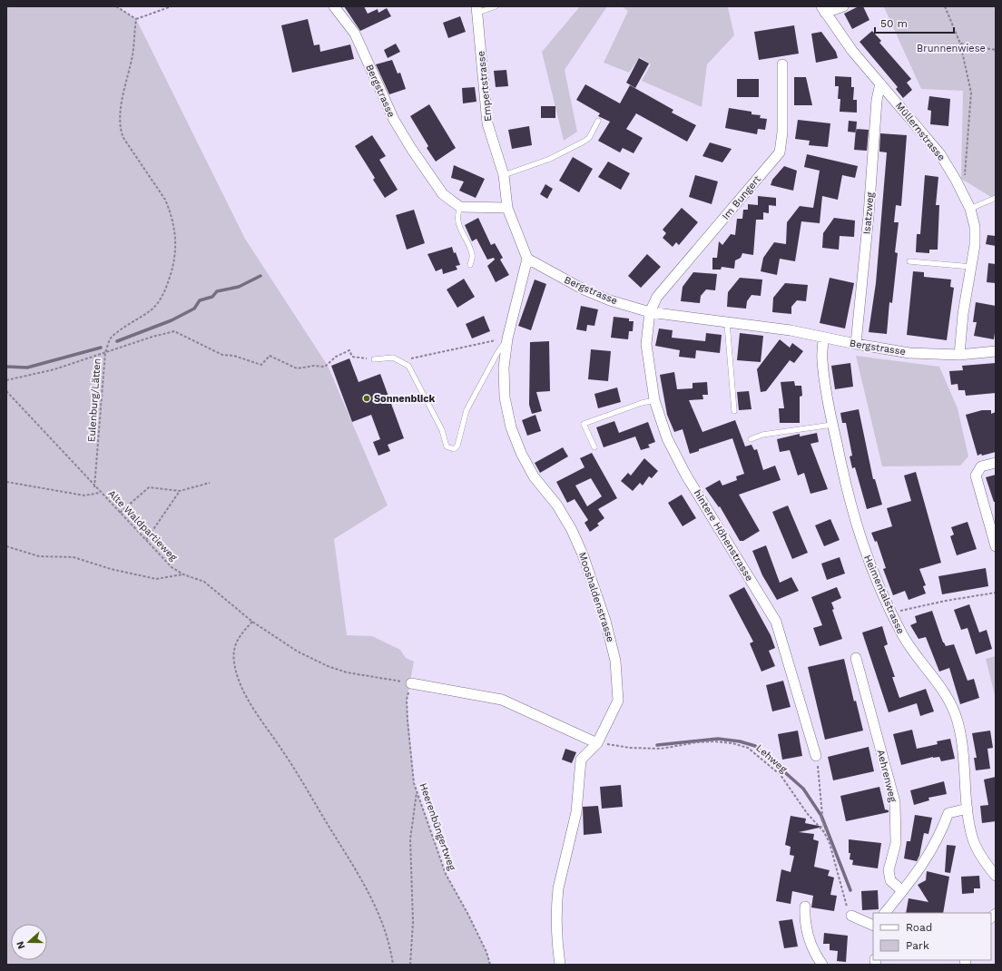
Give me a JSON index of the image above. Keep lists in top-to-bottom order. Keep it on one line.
{"streets":{"street":["Empertstrasse","Bergstrasse","Müllernstrasse","Im Bungert","Isatzweg","hintere Höhenstrasse","Heimentalstrasse","Mooshaldenstrasse","Aehrenweg"],"path":["Eulenburg/Lätten","Alte Waldpartieweg","Lehweg","Heerenbüngertweg"]},"crossings":[["Bergstrasse","Müllernstrasse"],["Bergstrasse","Im Bungert"],["Bergstrasse","Isatzweg"],["Bergstrasse","hintere Höhenstrasse"],["Bergstrasse","Heimentalstrasse"],["Bergstrasse","Mooshaldenstrasse"],["Müllernstrasse","Isatzweg"],["Im Bungert","hintere Höhenstrasse"],["Eulenburg/Lätten","Alte Waldpartieweg"],["Alte Waldpartieweg","Heerenbüngertweg"],["Mooshaldenstrasse","Lehweg"]],"parks":["Brunnenwiese"],"places":["Sonnenblick"],"legend":["Road","Park"],"scale_bar":"50 m","north":"left"}
